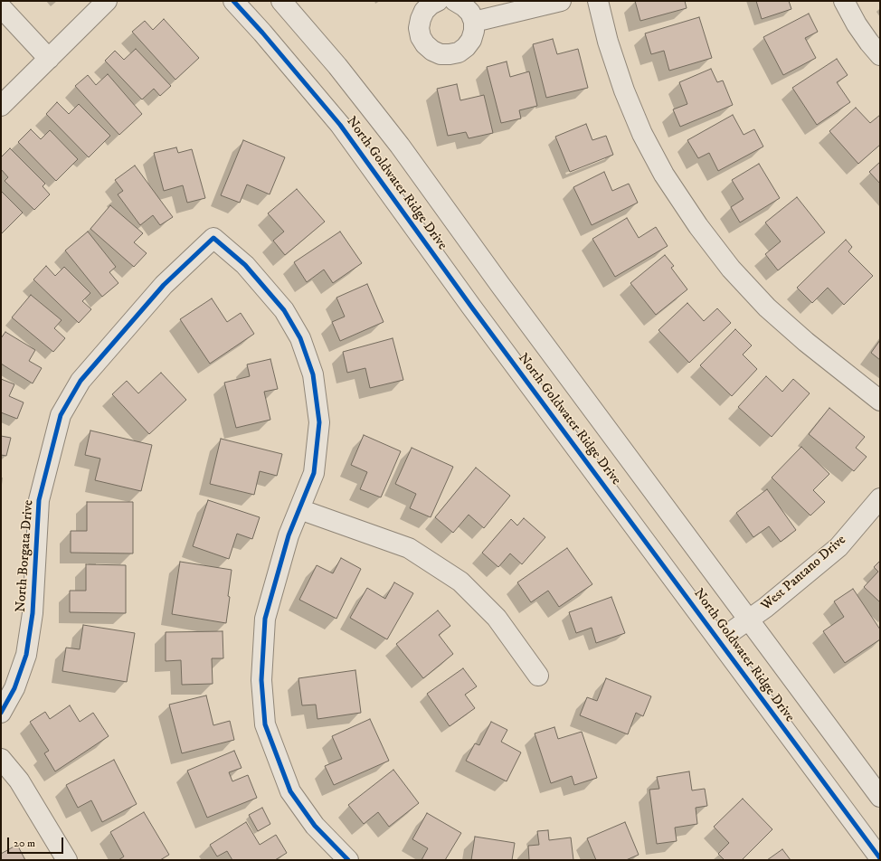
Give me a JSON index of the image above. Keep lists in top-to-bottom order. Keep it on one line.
{"streets":{"street":["North Goldwater Ridge Drive","North Borgata Drive","West Pantano Drive"]},"crossings":[["North Goldwater Ridge Drive","West Pantano Drive"]],"scale_bar":"20 m"}
